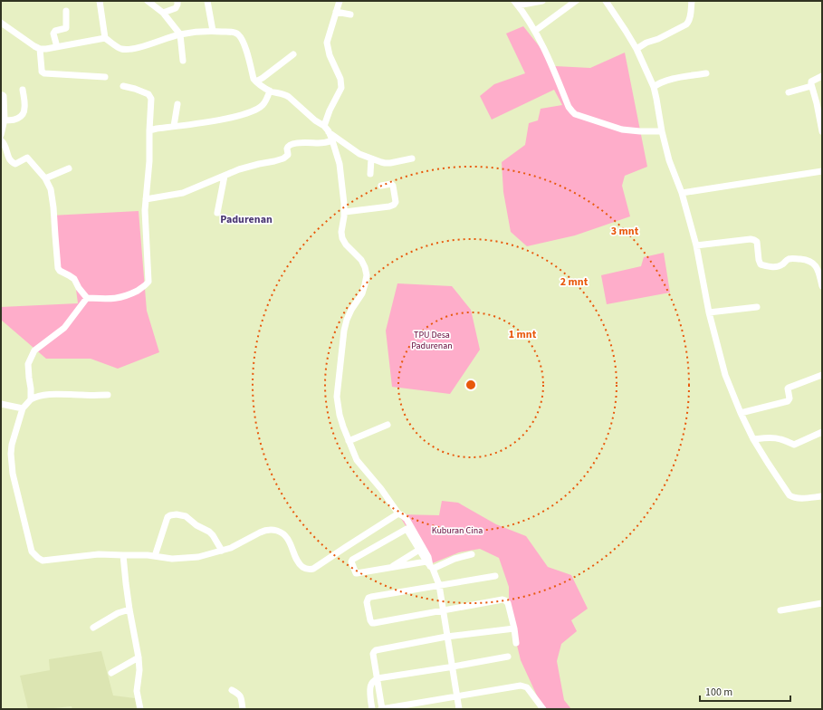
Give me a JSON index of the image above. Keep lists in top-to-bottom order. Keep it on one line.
{"districts":["Padurenan"],"parks":["TPU Desa Padurenan","Kuburan Cina"],"scale_bar":"100 m","rings":["3 mnt","2 mnt","1 mnt"]}
